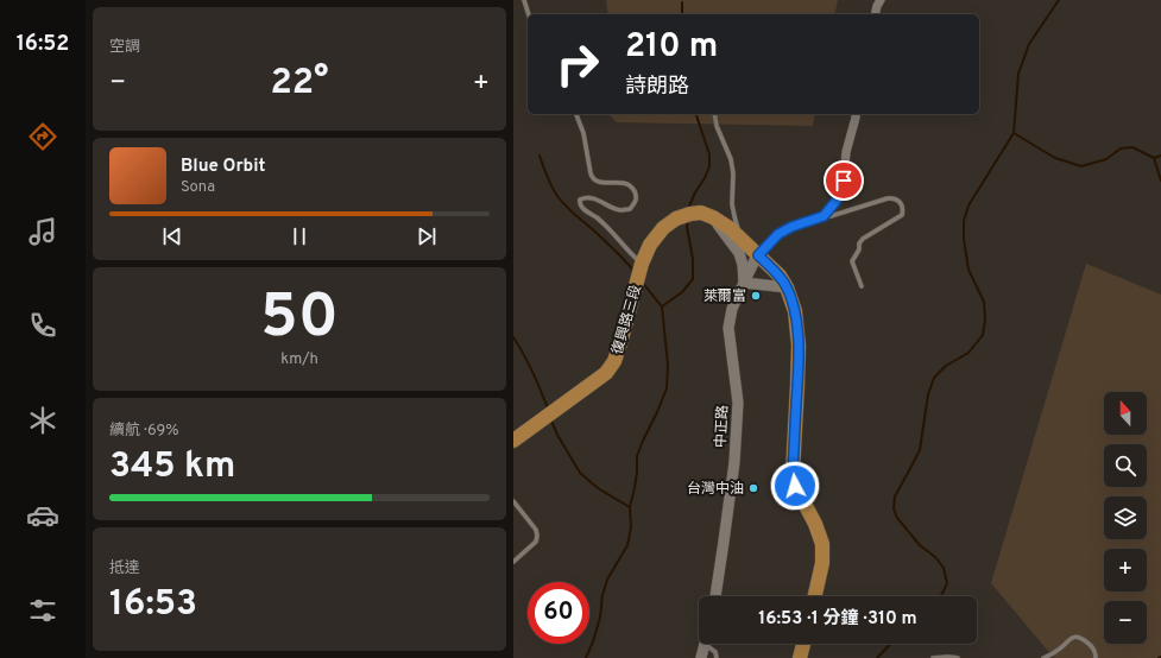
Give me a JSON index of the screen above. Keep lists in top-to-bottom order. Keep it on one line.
{"streets":{"main road":["復興路三段"],"street":["中正路"]},"places":["萊爾富","台灣中油"],"north":"top","page":{"tabs":"16:52","tile":["空調",["50","km/h"],["續航 · 69%","345 km"],["抵達","16:53"]],"turn":["210 m","詩朗路"],"heat":["−","22°","+"],"song":["Blue Orbit","Sona"],"map_buttons":["+","−"],"limit":"60","trip":"16:53 · 1 分鐘 · 310 m"}}
